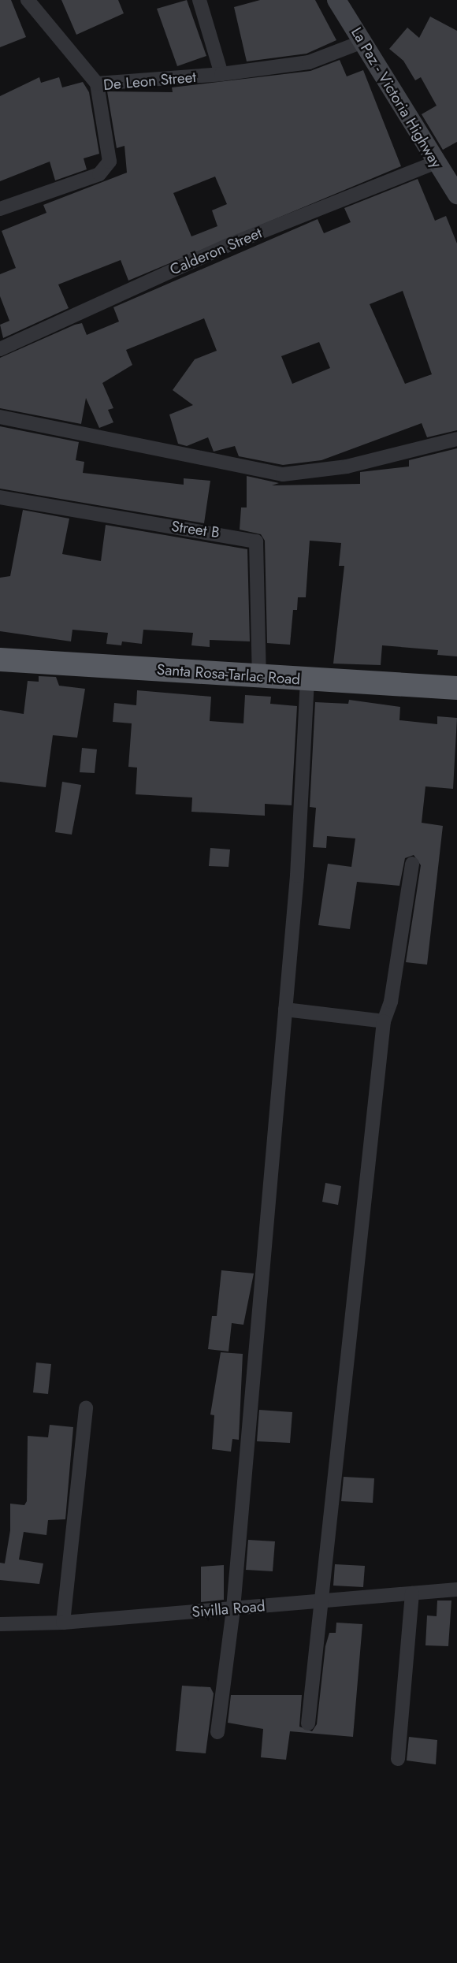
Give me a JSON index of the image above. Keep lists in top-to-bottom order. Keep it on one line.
{"streets":{"highway":["Santa Rosa-Tarlac Road"],"main road":["La Paz - Victoria Highway"],"street":["De Leon Street","Calderon Street","Street B","Sivilla Road"]},"crossings":[["De Leon Street","La Paz - Victoria Highway"],["La Paz - Victoria Highway","Calderon Street"],["Street B","Santa Rosa-Tarlac Road"]]}
